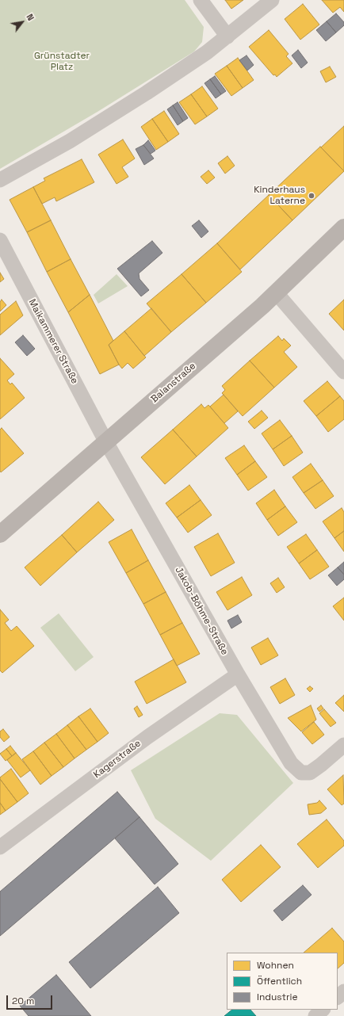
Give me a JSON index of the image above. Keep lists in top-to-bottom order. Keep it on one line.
{"streets":{"street":["Maikammerer Straße","Balanstraße","Jakob-Böhme-Straße","Kagerstraße"]},"crossings":[["Maikammerer Straße","Balanstraße"],["Maikammerer Straße","Jakob-Böhme-Straße"],["Balanstraße","Jakob-Böhme-Straße"],["Jakob-Böhme-Straße","Kagerstraße"]],"parks":["Grünstadter Platz"],"places":["Kinderhaus Laterne"],"legend":["Wohnen","Öffentlich","Industrie"],"scale_bar":"20 m","north":"top right"}
